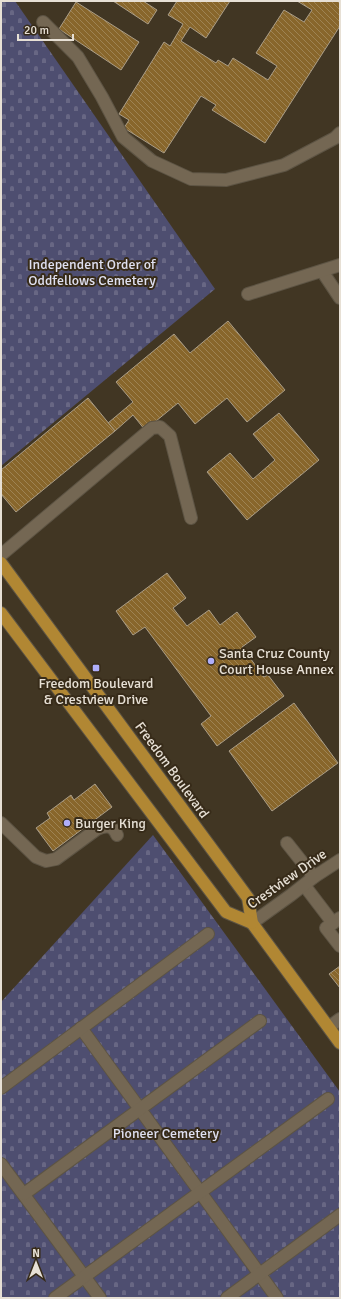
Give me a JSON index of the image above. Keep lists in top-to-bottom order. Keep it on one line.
{"streets":{"main road":["Freedom Boulevard"],"street":["Crestview Drive"]},"crossings":[["Freedom Boulevard","Crestview Drive"]],"parks":["Independent Order of Oddfellows Cemetery","Pioneer Cemetery"],"places":{"other":["Santa Cruz County Court House Annex","Burger King"],"transit":["Freedom Boulevard & Crestview Drive"]},"scale_bar":"20 m","north":"top"}
